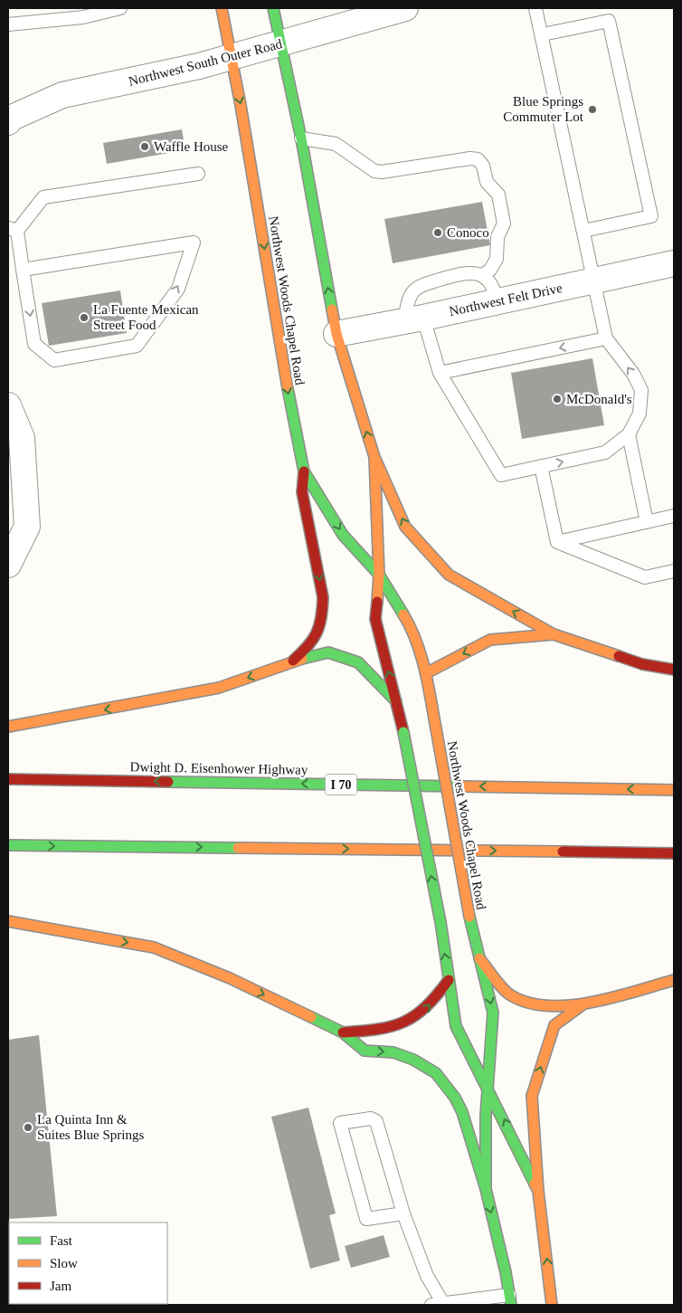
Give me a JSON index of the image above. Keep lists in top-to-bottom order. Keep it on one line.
{"streets":{"main road":["Northwest Woods Chapel Road","Dwight D. Eisenhower Highway","I 70"],"street":["Northwest South Outer Road","Northwest Felt Drive"]},"crossings":[["Northwest South Outer Road","Northwest Woods Chapel Road"],["Northwest Felt Drive","Northwest Woods Chapel Road"]],"places":["Blue Springs Commuter Lot","Waffle House","Conoco","La Fuente Mexican Street Food","McDonald's","La Quinta Inn & Suites Blue Springs"],"legend":["Fast","Slow","Jam"]}
